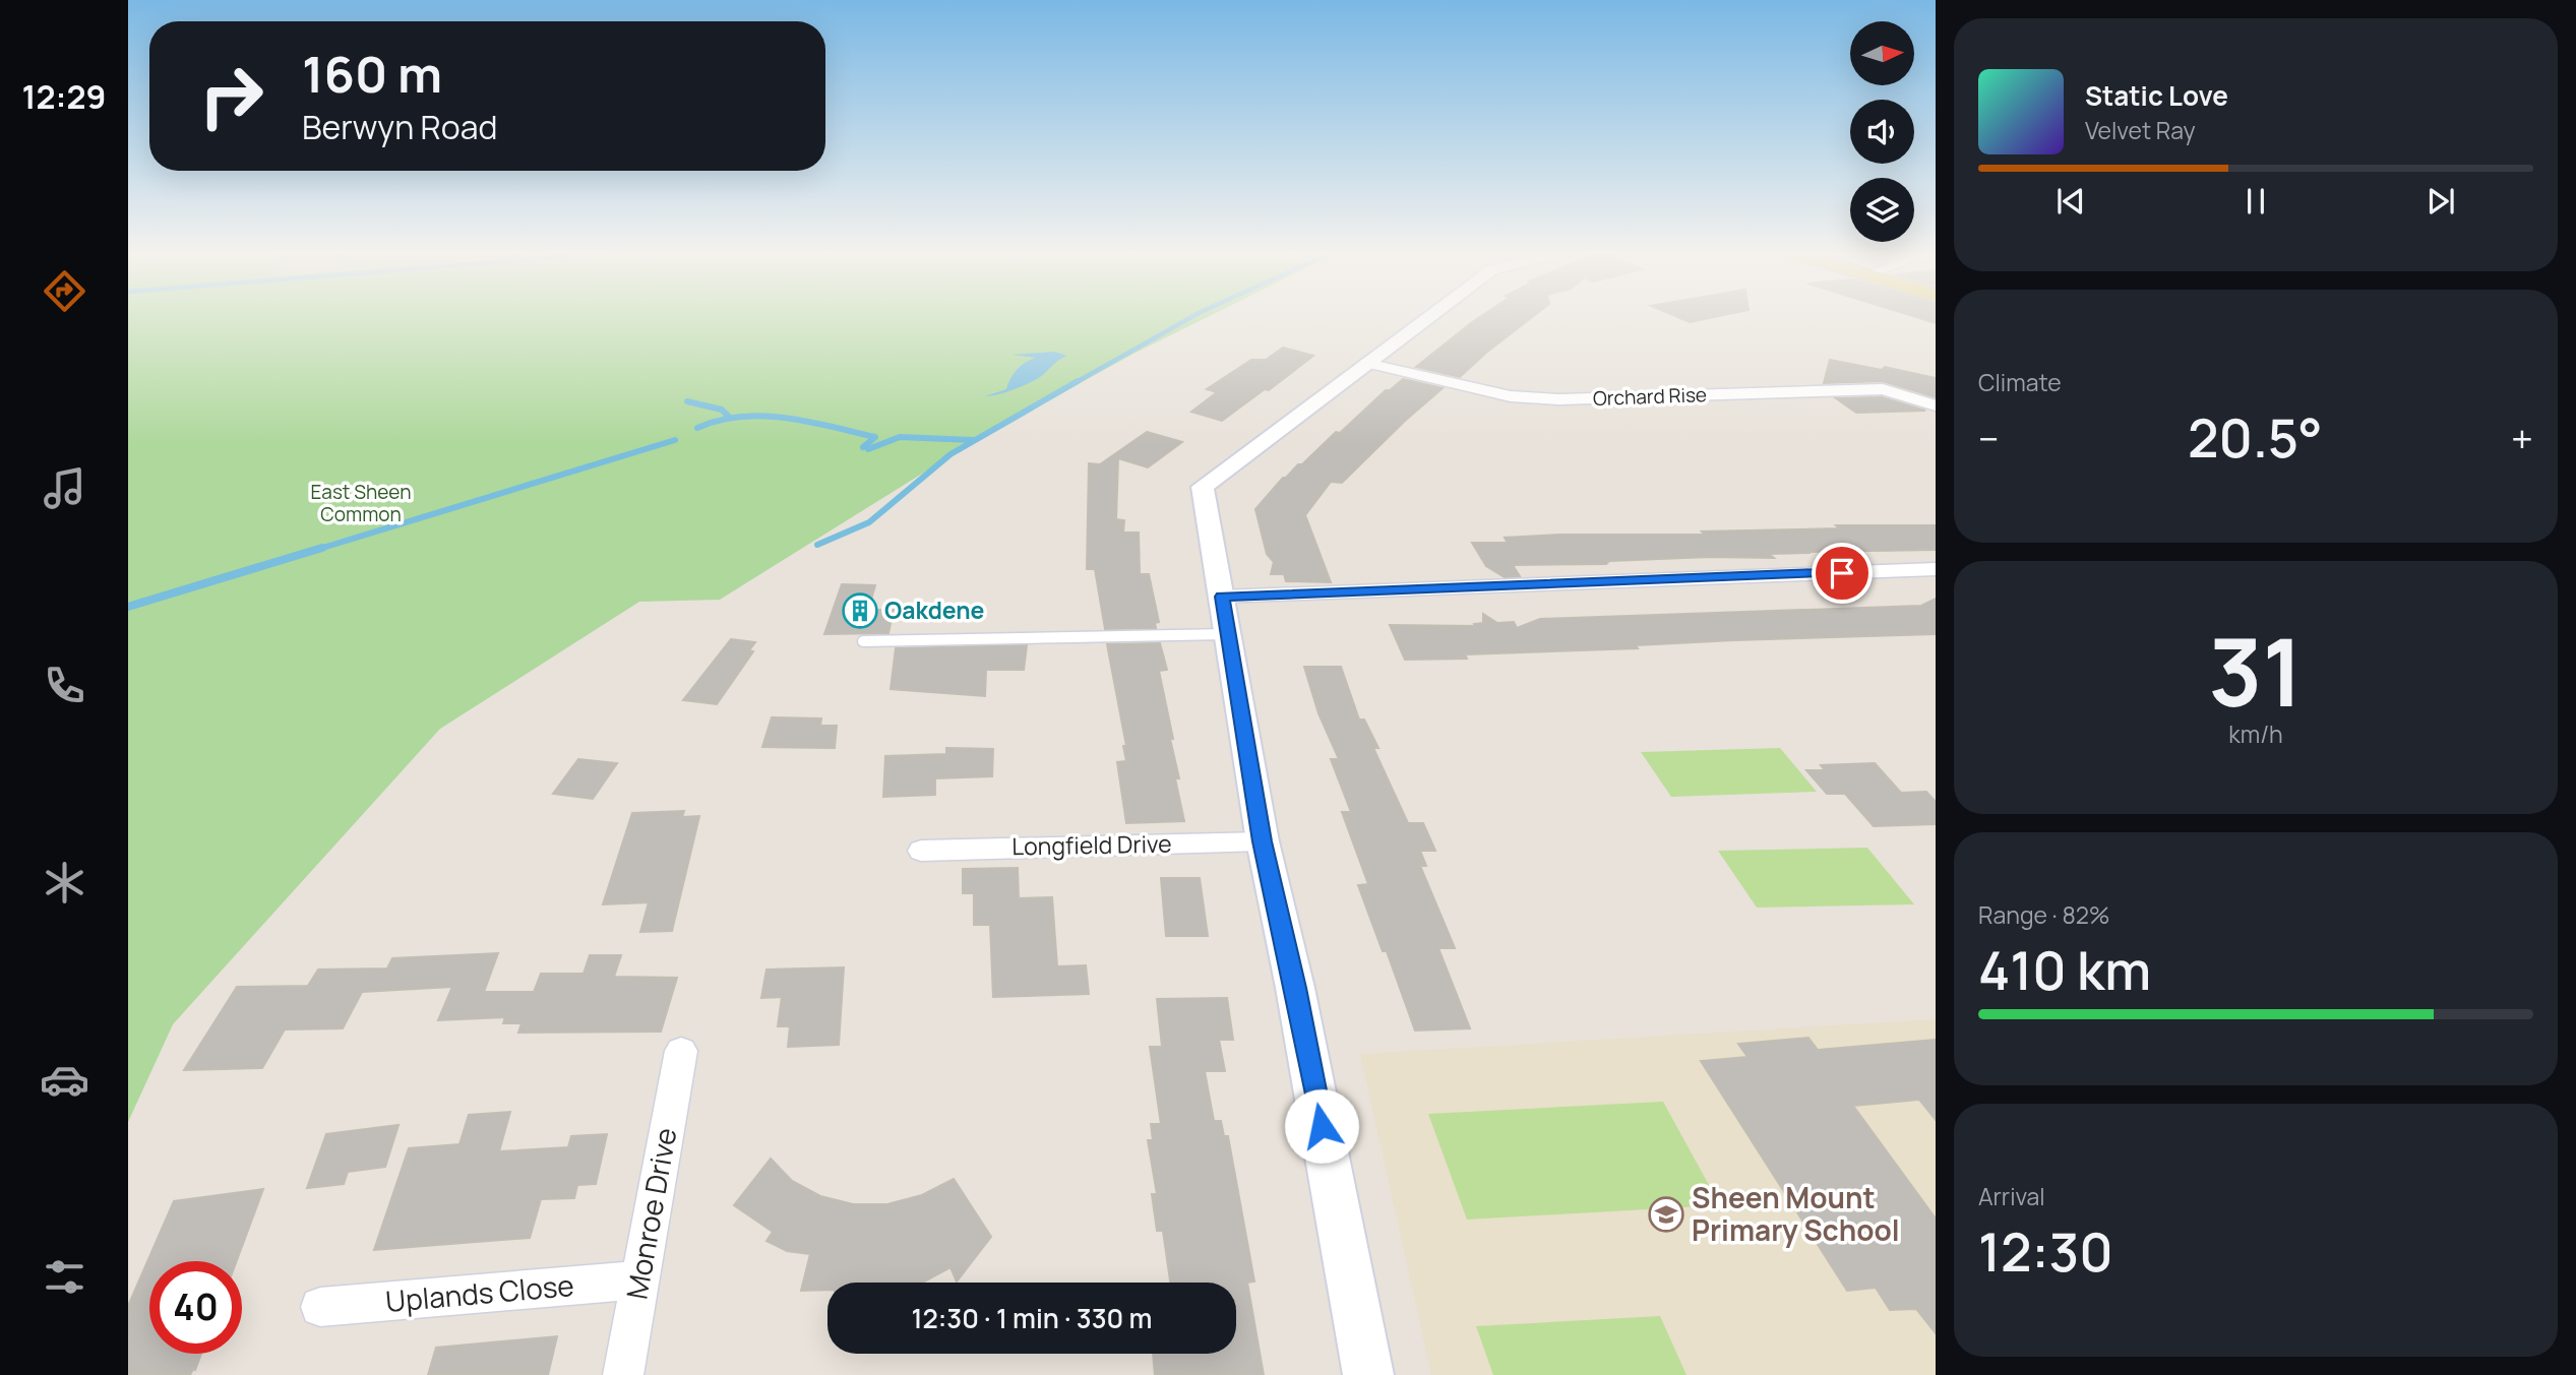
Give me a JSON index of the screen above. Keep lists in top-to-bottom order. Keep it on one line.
{"streets":{"street":["Orchard Rise","Longfield Drive","Monroe Drive","Uplands Close"]},"crossings":[["Monroe Drive","Uplands Close"]],"parks":["East Sheen Common"],"places":{"building":["Oakdene"],"school or university":["Sheen Mount Primary School"]},"north":"right","page":{"tabs":"12:29","turn":["160 m","Berwyn Road"],"song":["Static Love","Velvet Ray"],"tile":["Climate",["31","km/h"],["Range · 82%","410 km"],["Arrival","12:30"]],"heat":["−","20.5°","+"],"limit":"40","trip":"12:30 · 1 min · 330 m"}}
